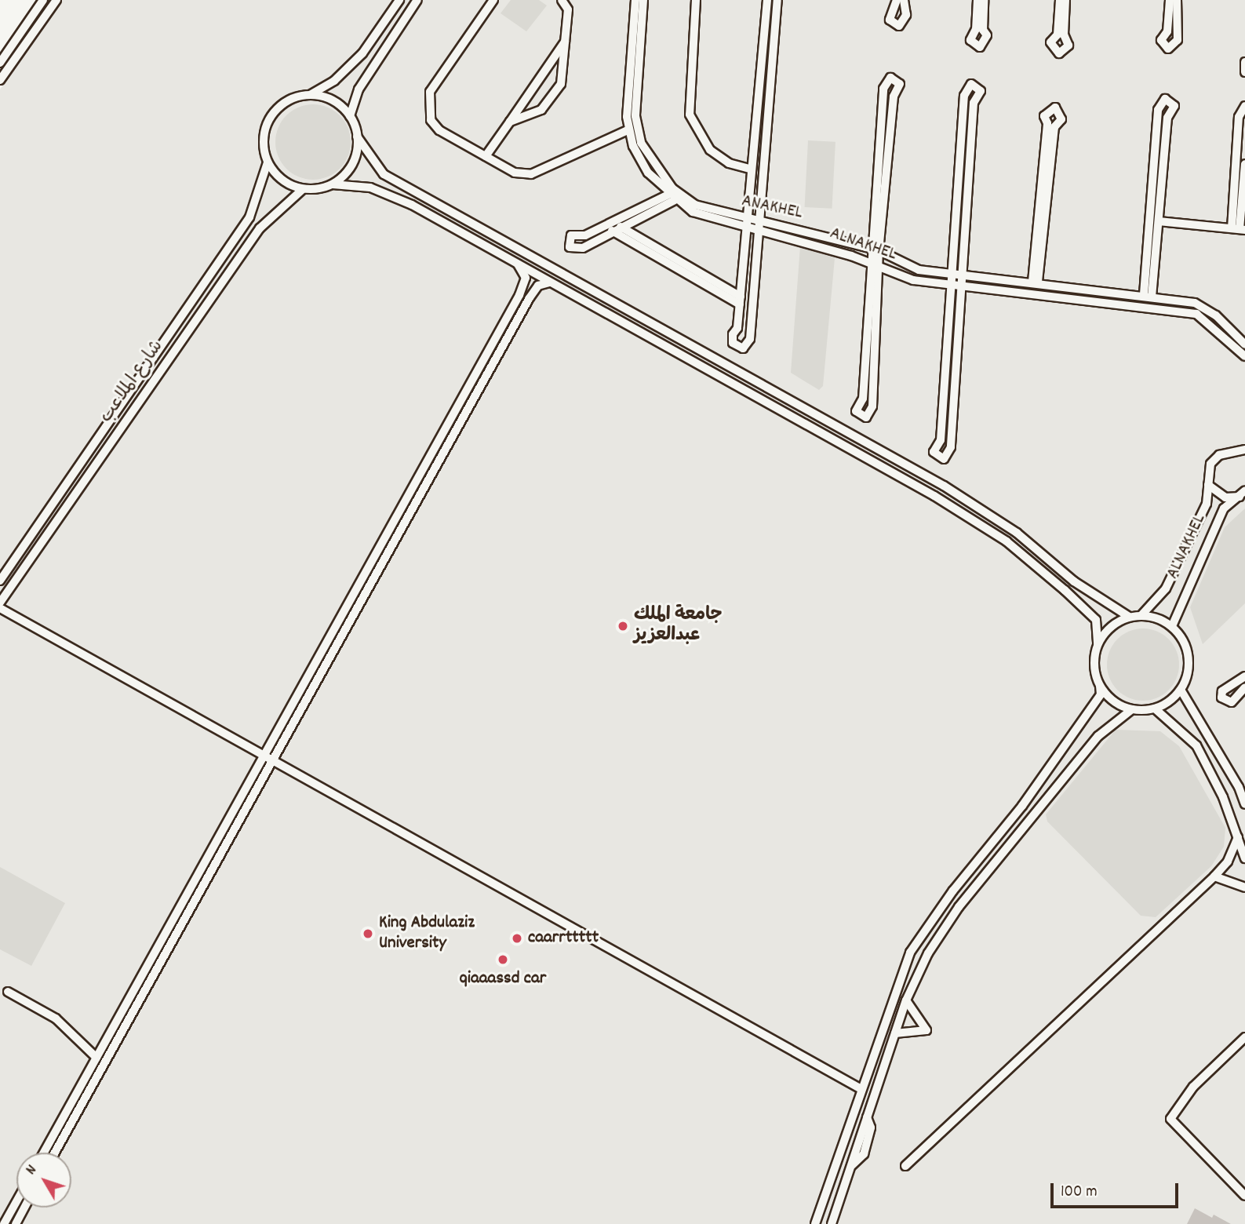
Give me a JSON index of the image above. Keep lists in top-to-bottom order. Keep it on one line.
{"streets":{"street":["ANAKHEL","ALNAKHEL","شارع الملاعب"]},"crossings":[["ANAKHEL","ALNAKHEL"]],"places":["جامعة الملك عبدالعزيز","King Abdulaziz University","caarrttttt","qiaaassd car"],"scale_bar":"100 m","north":"top left"}
